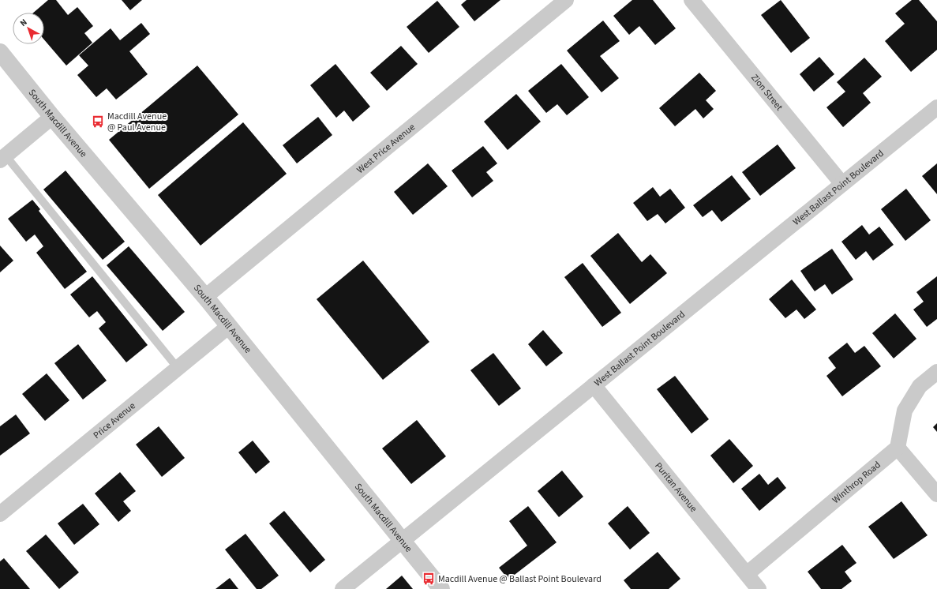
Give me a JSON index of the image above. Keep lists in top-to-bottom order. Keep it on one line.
{"streets":{"street":["Zion Street","South Macdill Avenue","West Price Avenue","West Ballast Point Boulevard","Price Avenue","Winthrop Road","Puritan Avenue"]},"crossings":[["Zion Street","West Ballast Point Boulevard"],["South Macdill Avenue","West Price Avenue"],["South Macdill Avenue","West Ballast Point Boulevard"],["South Macdill Avenue","Price Avenue"],["West Ballast Point Boulevard","Puritan Avenue"],["Winthrop Road","Puritan Avenue"]],"places":{"bus stop":["Macdill Avenue @ Paul Avenue","Macdill Avenue @ Ballast Point Boulevard"]},"north":"top left"}
